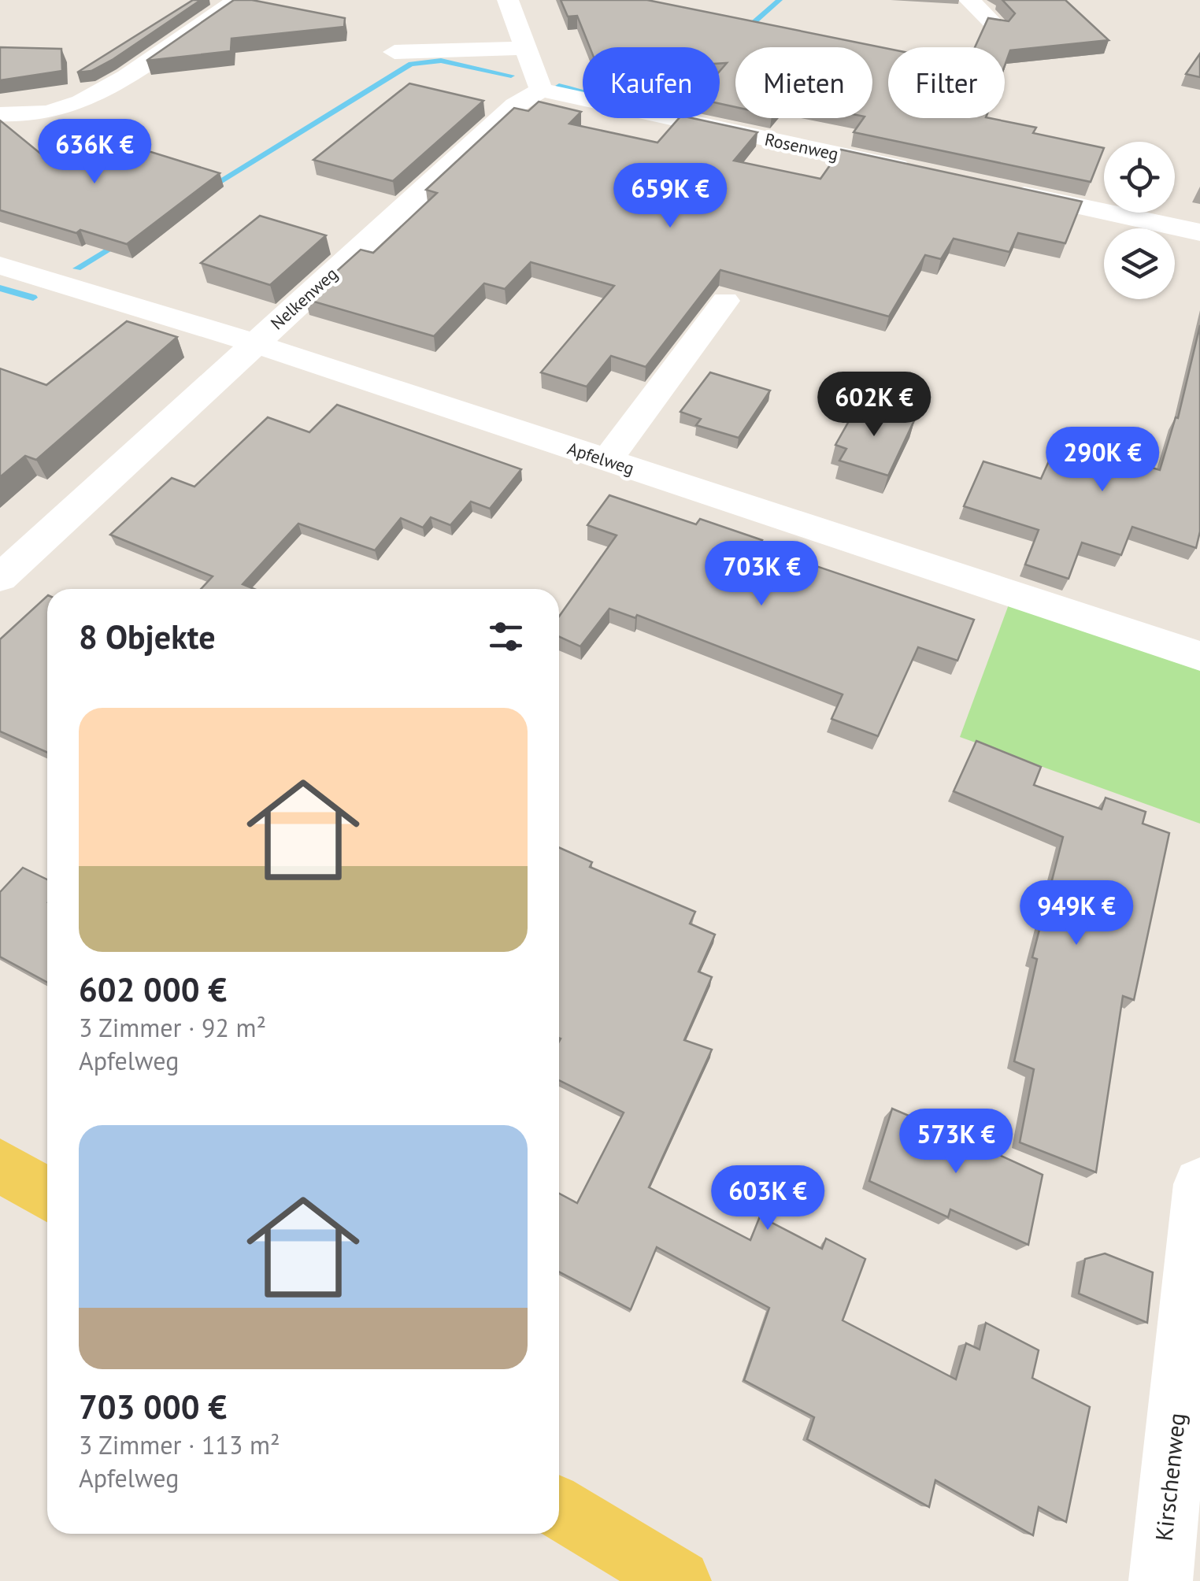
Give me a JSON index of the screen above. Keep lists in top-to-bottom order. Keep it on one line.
{"streets":{"street":["Rosenweg","Nelkenweg","Apfelweg","Kirschenweg"]},"crossings":[["Rosenweg","Nelkenweg"],["Nelkenweg","Apfelweg"]],"page":{"chip":["Kaufen","Mieten","Filter"],"price":["636K €","659K €","602K €","290K €","703K €","949K €","573K €","603K €"],"heading":"8 Objekte","list":[{"name":"602 000 €","note":"3 Zimmer · 92 m² · Apfelweg"},{"name":"703 000 €","note":"3 Zimmer · 113 m² · Apfelweg"}]}}
